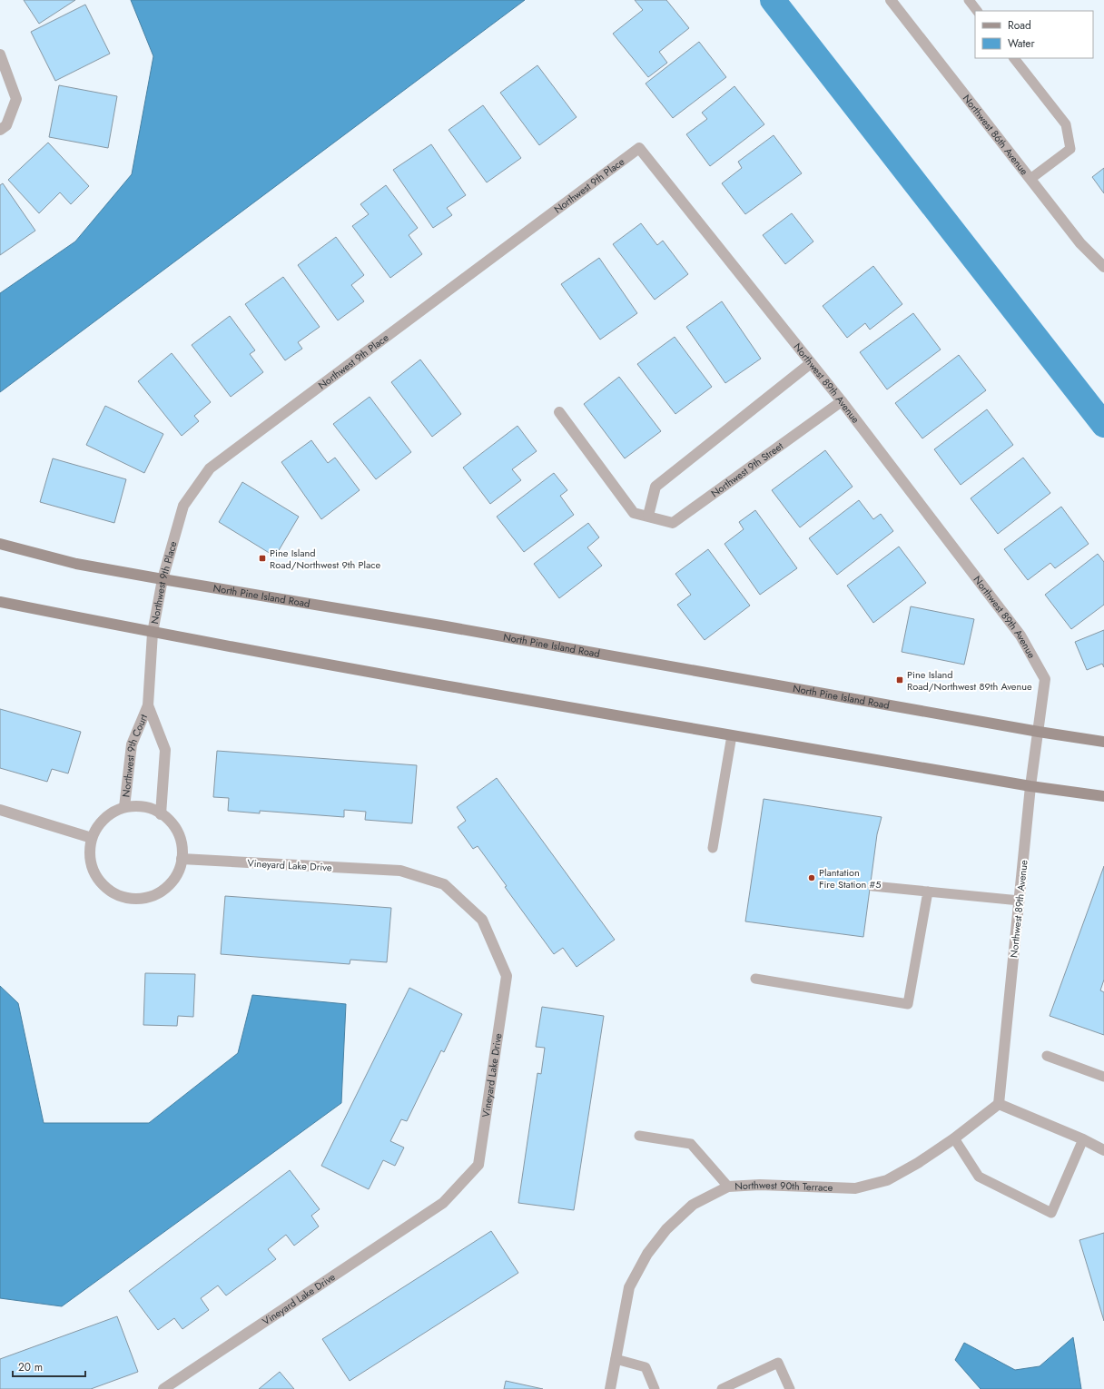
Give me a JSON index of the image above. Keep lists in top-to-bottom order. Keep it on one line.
{"streets":{"main road":["North Pine Island Road"],"street":["Northwest 86th Avenue","Northwest 9th Place","Northwest 89th Avenue","Northwest 9th Street","Northwest 9th Court","Vineyard Lake Drive","Northwest 90th Terrace"]},"crossings":[["Northwest 9th Place","Northwest 89th Avenue"],["Northwest 9th Place","North Pine Island Road"],["Northwest 9th Place","Northwest 9th Court"],["Northwest 89th Avenue","Northwest 9th Street"],["Northwest 89th Avenue","North Pine Island Road"],["Northwest 89th Avenue","Northwest 90th Terrace"],["Northwest 9th Court","Vineyard Lake Drive"]],"places":{"transit":["Pine Island Road/Northwest 9th Place","Pine Island Road/Northwest 89th Avenue"],"other":["Plantation Fire Station #5"]},"legend":["Road","Water"],"scale_bar":"20 m"}
